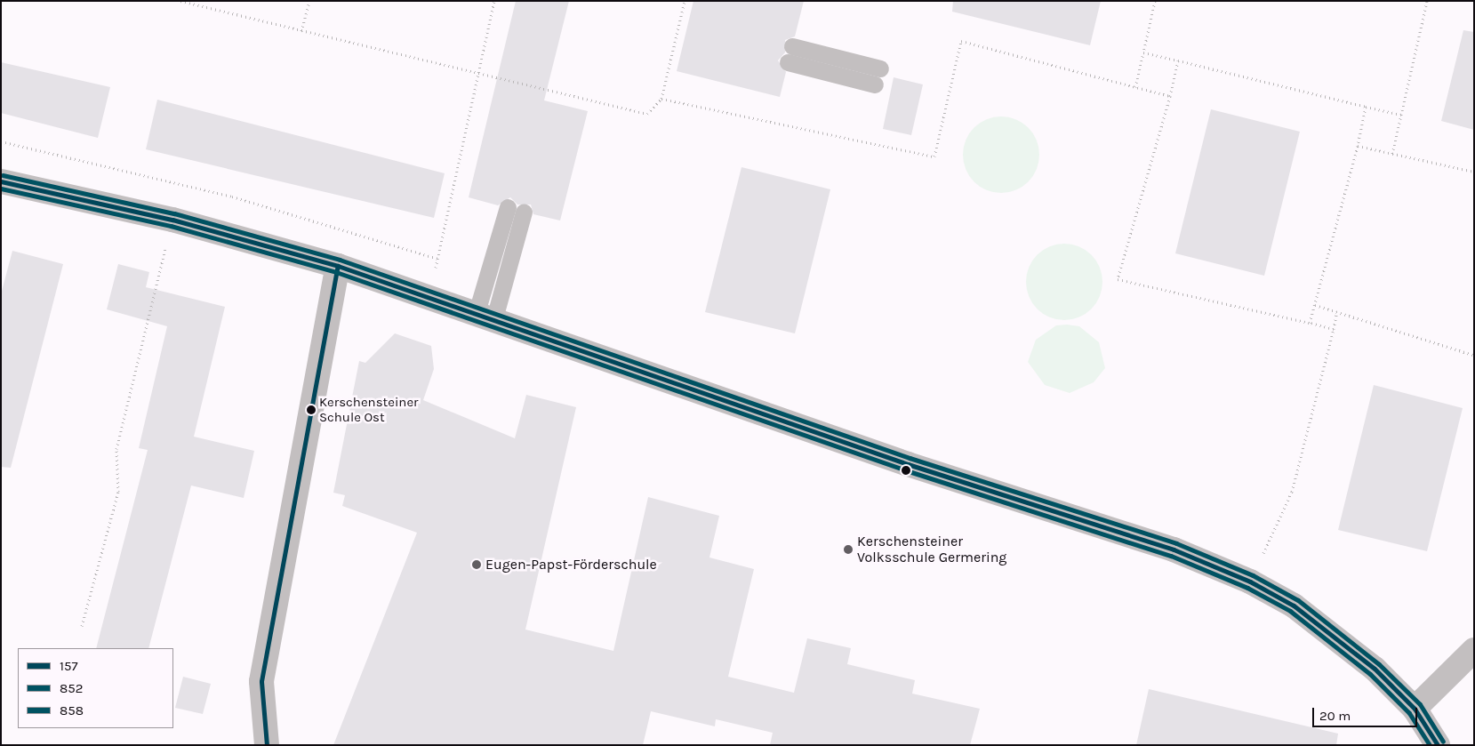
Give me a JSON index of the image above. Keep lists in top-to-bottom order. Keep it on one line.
{"places":["Kerschensteiner Schule Ost","Kerschensteiner Volksschule Germering","Eugen-Papst-Förderschule"],"lines":["transit line 858","transit line 157","transit line 852"],"legend":["157","852","858"],"scale_bar":"20 m"}
